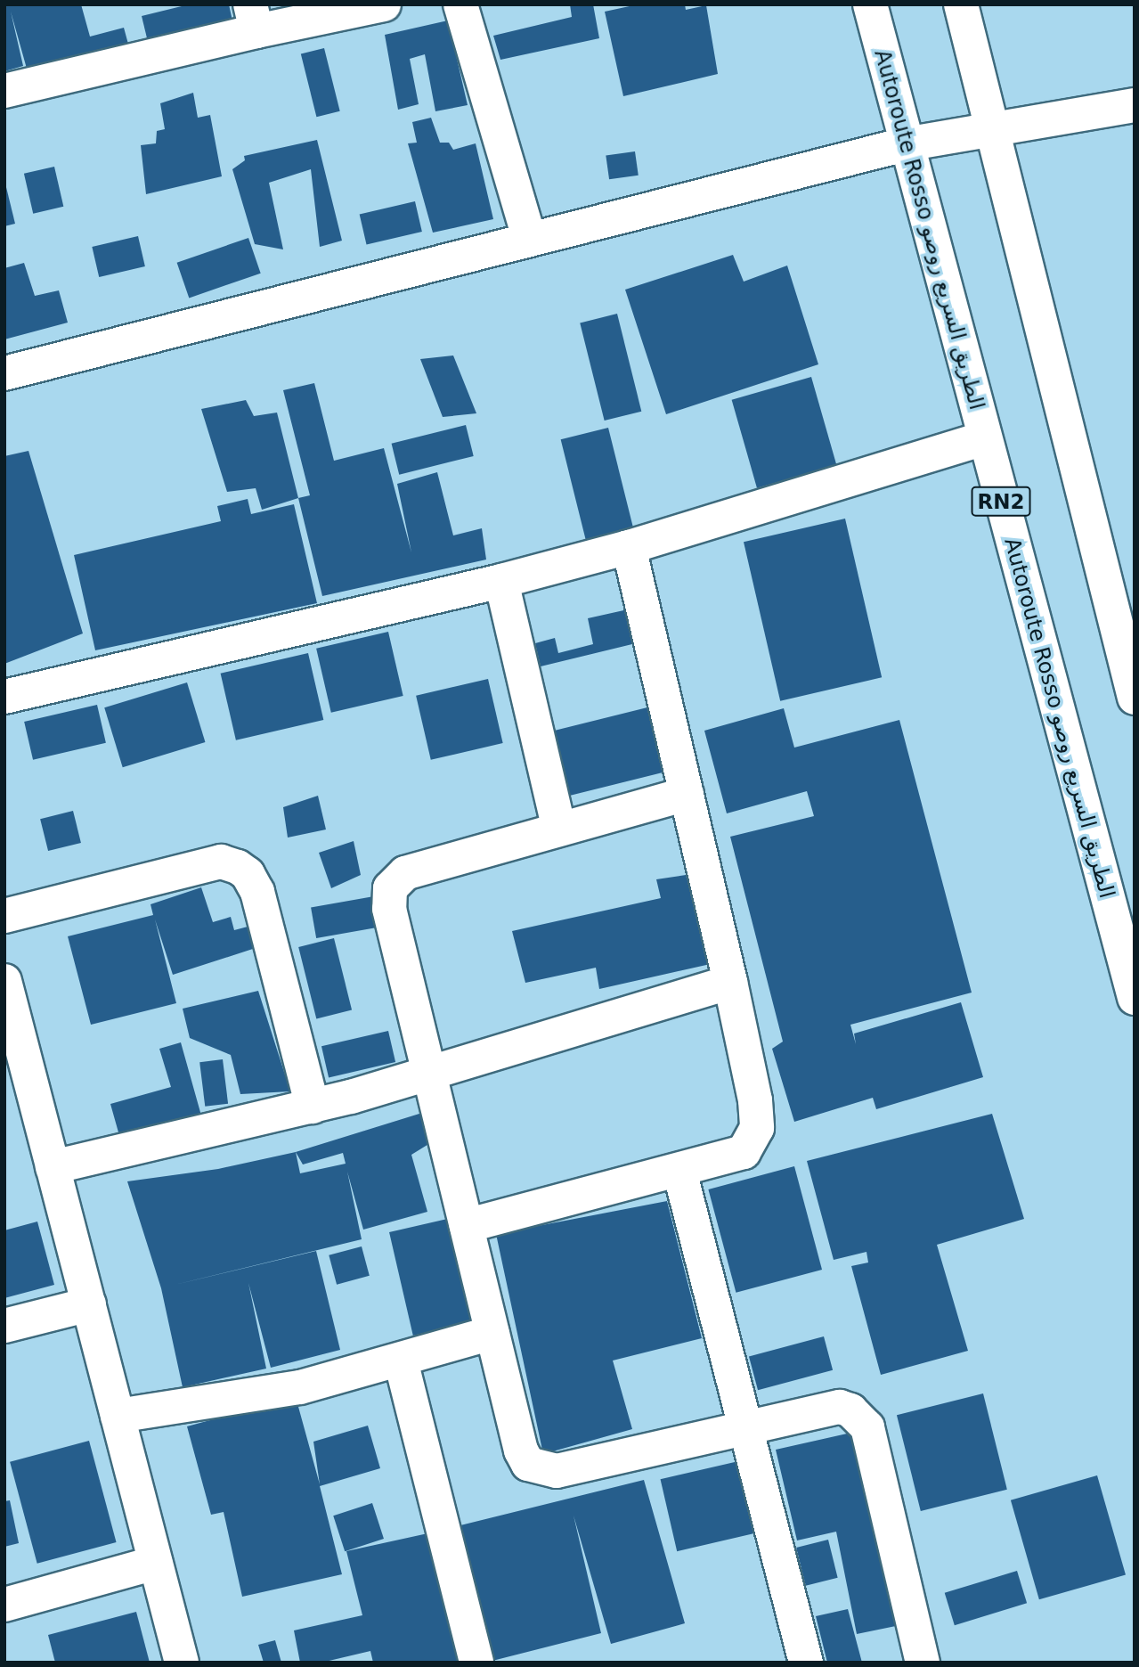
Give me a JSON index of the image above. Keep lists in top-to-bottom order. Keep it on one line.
{"streets":{"main road":["Autoroute Rosso الطريق السريع روصو","RN2"]}}
